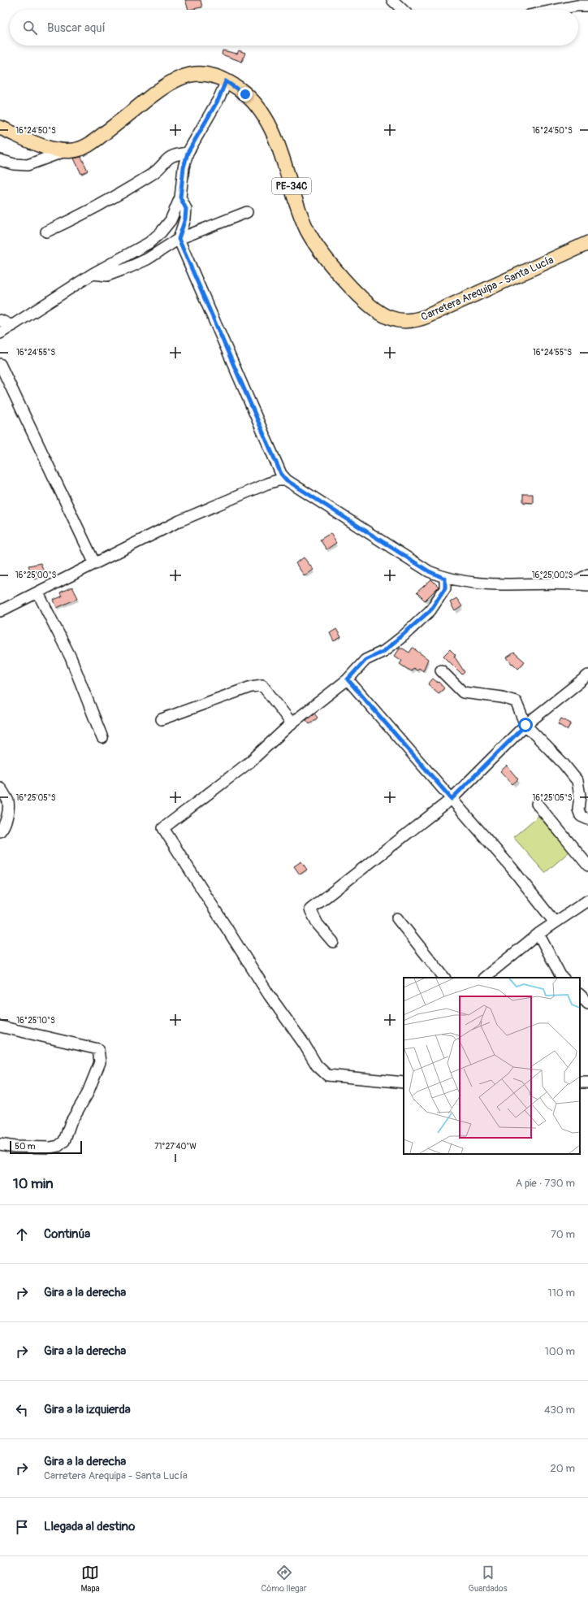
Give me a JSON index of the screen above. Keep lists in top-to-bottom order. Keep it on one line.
{"streets":{"main road":["PE-34C","Carretera Arequipa - Santa Lucía"]},"scale_bar":"50 m","page":{"search":"Buscar aquí","scale":"50 m","heading":["10 min","A pie · 730 m"],"list":[["Continúa","70 m"],["Gira a la derecha","110 m"],["Gira a la derecha","100 m"],["Gira a la izquierda","430 m"],["Gira a la derecha","Carretera Arequipa - Santa Lucía","20 m"],"Llegada al destino"],"nav":["Mapa","Cómo llegar","Guardados"]},"coordinates":["16°24'50\"S","16°24'55\"S","16°25'00\"S","16°25'05\"S","16°25'10\"S","71°27'40\"W"]}
